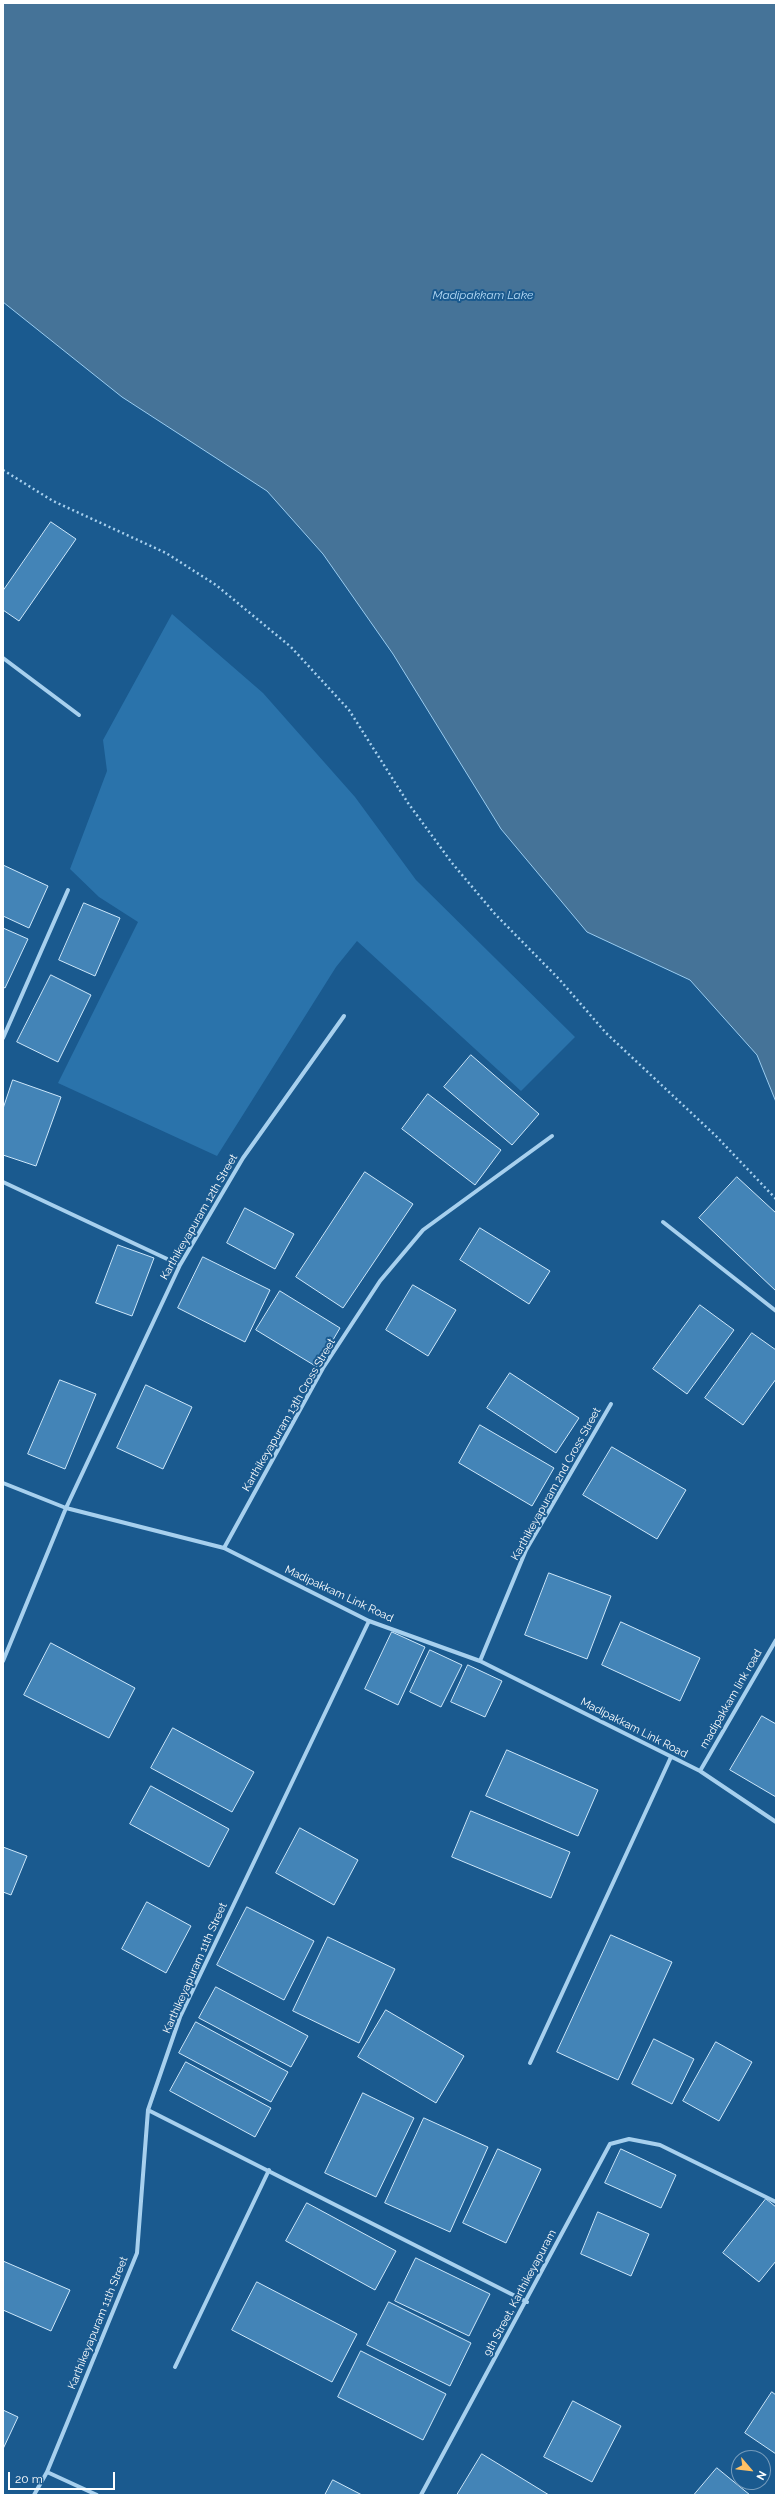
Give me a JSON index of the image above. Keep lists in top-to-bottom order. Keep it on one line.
{"streets":{"street":["Karthikeyapuram 12th Street","Karthikeyapuram 13th Cross Street","Karthikeyapuram 2nd Cross Street","Madipakkam Link Road","madipakkam link road","Karthikeyapuram 11th Street","9th Street, Karthikeyapuram"]},"crossings":[["Karthikeyapuram 12th Street","Madipakkam Link Road"],["Karthikeyapuram 13th Cross Street","Madipakkam Link Road"],["Karthikeyapuram 2nd Cross Street","Madipakkam Link Road"],["Madipakkam Link Road","madipakkam link road"],["Madipakkam Link Road","Karthikeyapuram 11th Street"]],"water":["Madipakkam Lake"],"scale_bar":"20 m","north":"bottom right"}
